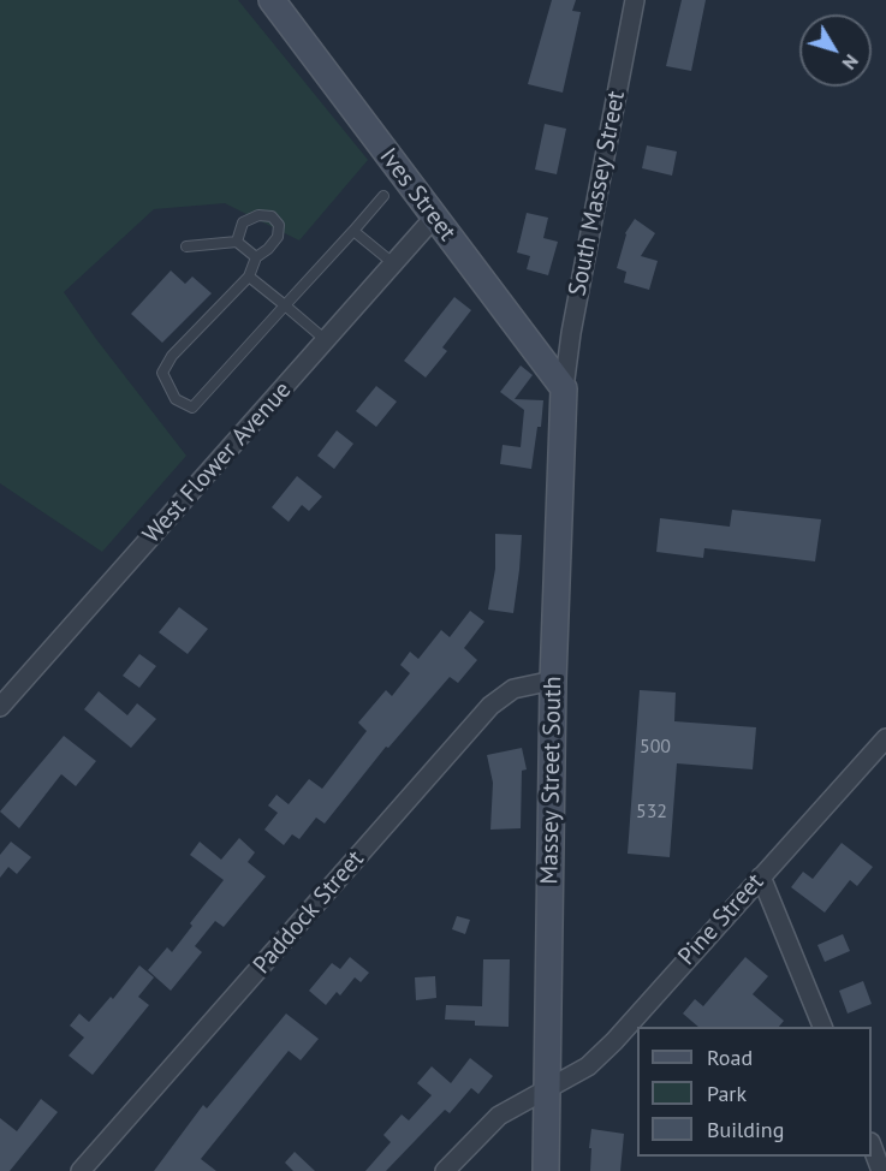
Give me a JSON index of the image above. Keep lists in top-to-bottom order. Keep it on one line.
{"streets":{"street":["South Massey Street","Ives Street","West Flower Avenue","Massey Street South","Paddock Street","Pine Street"]},"crossings":[["South Massey Street","Ives Street"],["South Massey Street","Massey Street South"],["Ives Street","West Flower Avenue"],["Ives Street","Massey Street South"],["Massey Street South","Paddock Street"],["Massey Street South","Pine Street"]],"house_numbers":["500","532"],"legend":["Road","Park","Building"],"north":"bottom right"}
